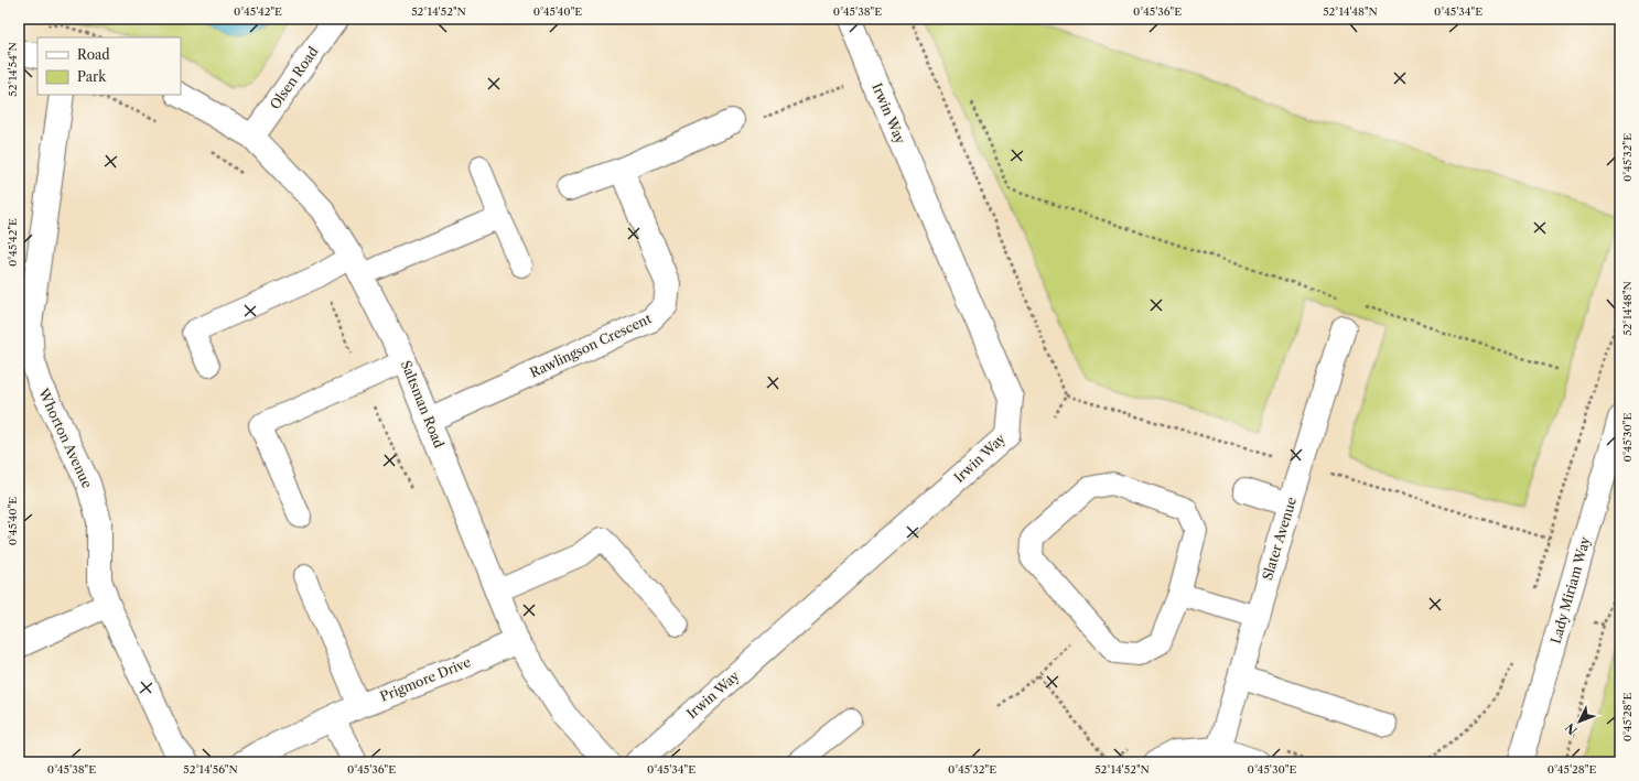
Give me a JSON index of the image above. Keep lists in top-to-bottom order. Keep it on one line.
{"streets":{"street":["Olsen Road","Irwin Way","Rawlingson Crescent","Saltsman Road","Whorton Avenue","Slater Avenue","Lady Miriam Way","Prigmore Drive"]},"crossings":[["Olsen Road","Saltsman Road"],["Rawlingson Crescent","Saltsman Road"],["Saltsman Road","Prigmore Drive"]],"legend":["Road","Park"],"north":"bottom left","coordinates":["0°45'42\"E","52°14'52\"N","0°45'40\"E","0°45'38\"E","0°45'36\"E","52°14'48\"N","0°45'34\"E","52°14'54\"N","0°45'32\"E","0°45'30\"E","0°45'28\"E","52°14'56\"N"]}
